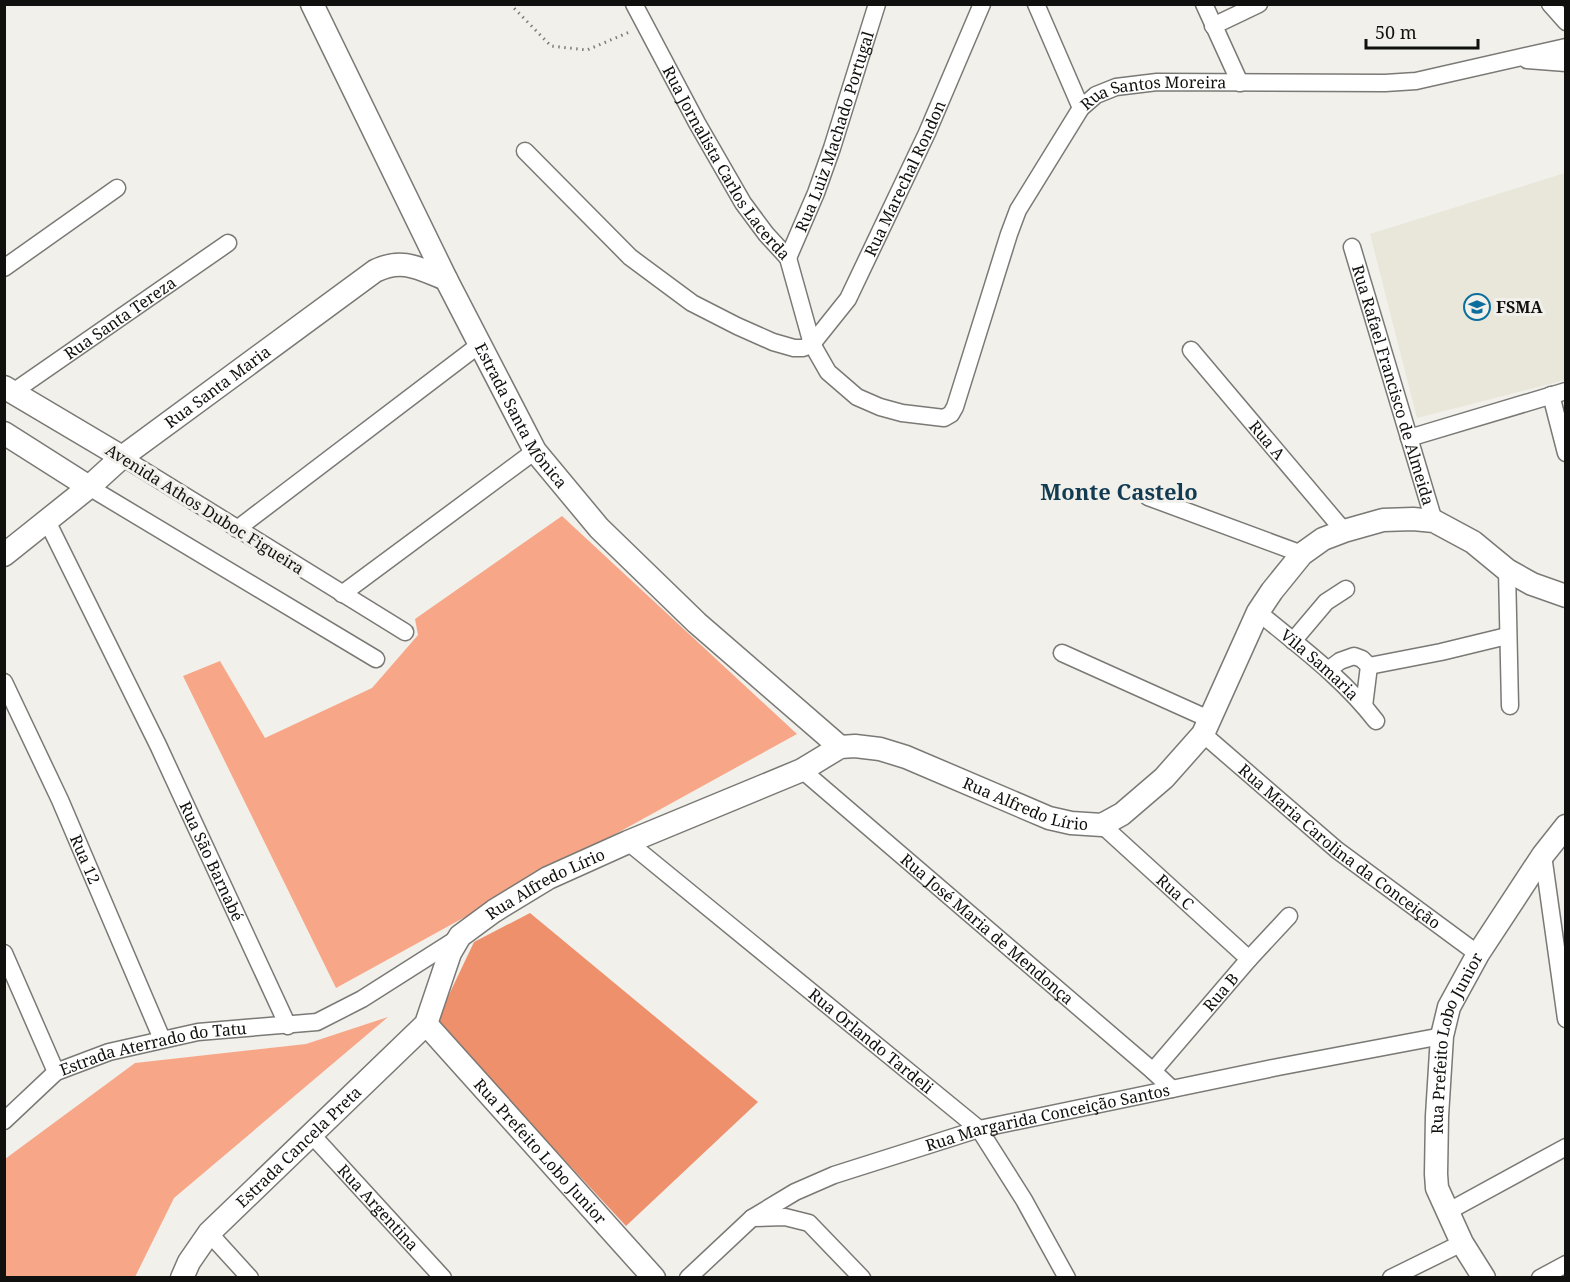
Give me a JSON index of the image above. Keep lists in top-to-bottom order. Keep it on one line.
{"streets":{"main road":["Rua Santa Maria","Estrada Santa Mônica","Avenida Athos Duboc Figueira","Rua Alfredo Lírio","Rua Prefeito Lobo Junior","Estrada Cancela Preta"],"street":["Rua Santos Moreira","Rua Luiz Machado Portugal","Rua Jornalista Carlos Lacerda","Rua Marechal Rondon","Rua Santa Tereza","Rua Rafael Francisco de Almeida","Rua A","Vila Samaria","Rua Maria Carolina da Conceição","Rua 12","Rua São Barnabé","Rua C","Rua José Maria de Mendonça","Rua B","Rua Orlando Tardeli","Estrada Aterrado do Tatu","Rua Margarida Conceição Santos","Rua Argentina"]},"crossings":[["Rua Santos Moreira","Rua Jornalista Carlos Lacerda"],["Rua Luiz Machado Portugal","Rua Jornalista Carlos Lacerda"],["Rua Jornalista Carlos Lacerda","Rua Marechal Rondon"],["Rua Santa Tereza","Avenida Athos Duboc Figueira"],["Rua Rafael Francisco de Almeida","Rua Alfredo Lírio"],["Rua Santa Maria","Estrada Santa Mônica"],["Rua Santa Maria","Avenida Athos Duboc Figueira"],["Rua Santa Maria","Rua São Barnabé"],["Estrada Santa Mônica","Rua Alfredo Lírio"],["Rua A","Rua Alfredo Lírio"],["Vila Samaria","Rua Alfredo Lírio"],["Rua Alfredo Lírio","Rua Maria Carolina da Conceição"],["Rua Alfredo Lírio","Rua C"],["Rua Alfredo Lírio","Rua José Maria de Mendonça"],["Rua Alfredo Lírio","Rua Orlando Tardeli"],["Rua Alfredo Lírio","Rua Prefeito Lobo Junior"],["Rua Alfredo Lírio","Estrada Cancela Preta"],["Rua Maria Carolina da Conceição","Rua Prefeito Lobo Junior"],["Rua 12","Estrada Aterrado do Tatu"],["Rua São Barnabé","Estrada Aterrado do Tatu"],["Rua C","Rua B"],["Rua José Maria de Mendonça","Rua B"],["Rua José Maria de Mendonça","Rua Margarida Conceição Santos"],["Rua Orlando Tardeli","Rua Margarida Conceição Santos"],["Rua Prefeito Lobo Junior","Rua Margarida Conceição Santos"],["Rua Prefeito Lobo Junior","Estrada Cancela Preta"],["Estrada Cancela Preta","Rua Argentina"]],"districts":["Monte Castelo"],"places":{"school or university":["FSMA"]},"scale_bar":"50 m"}
